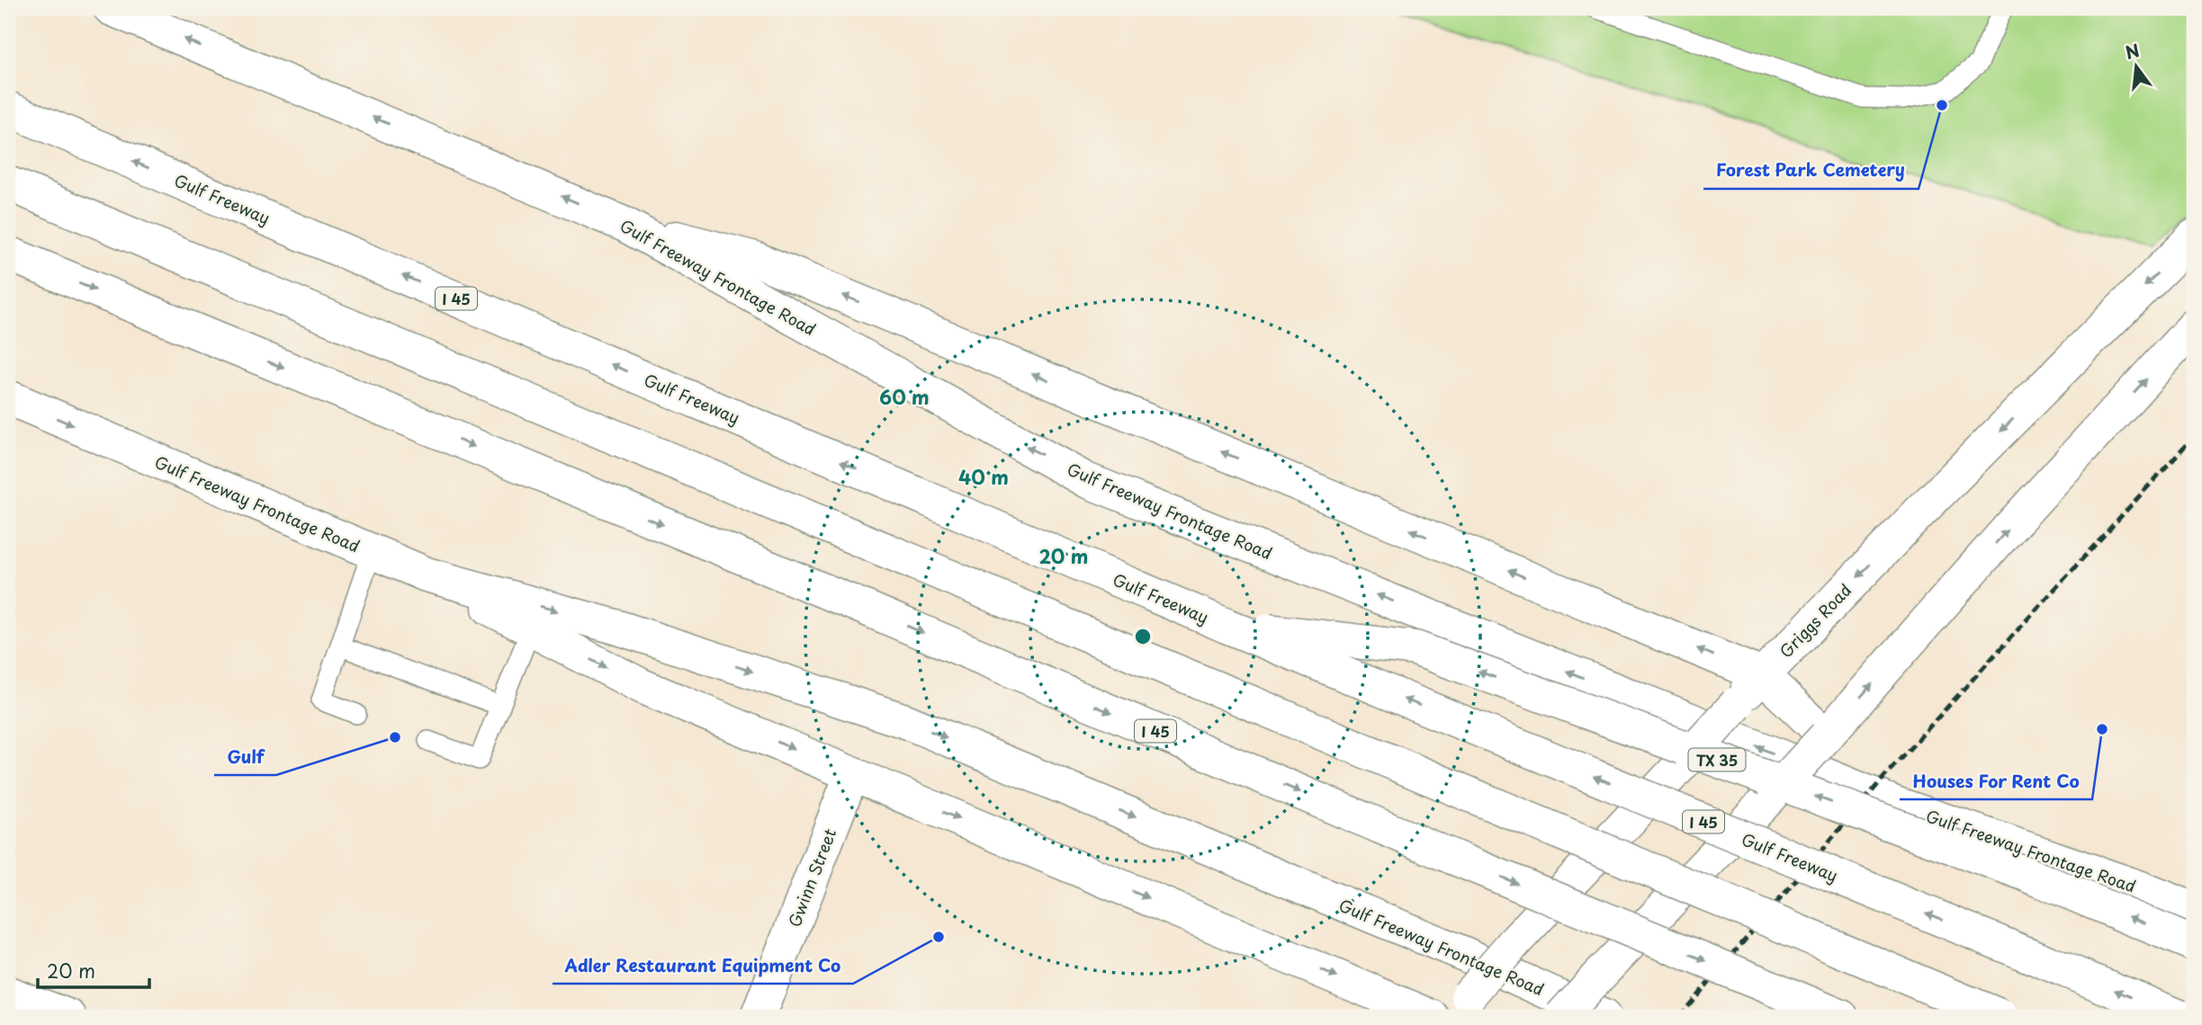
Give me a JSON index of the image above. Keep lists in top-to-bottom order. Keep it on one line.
{"streets":{"main road":["Gulf Freeway","Gulf Freeway Frontage Road","I 45","Griggs Road","TX 35","Gwinn Street"]},"crossings":[["Gulf Freeway","TX 35"]],"places":["Forest Park Cemetery","Houses For Rent Co","Gulf","Adler Restaurant Equipment Co"],"scale_bar":"20 m","north":"top","rings":["60 m","40 m","20 m"]}
